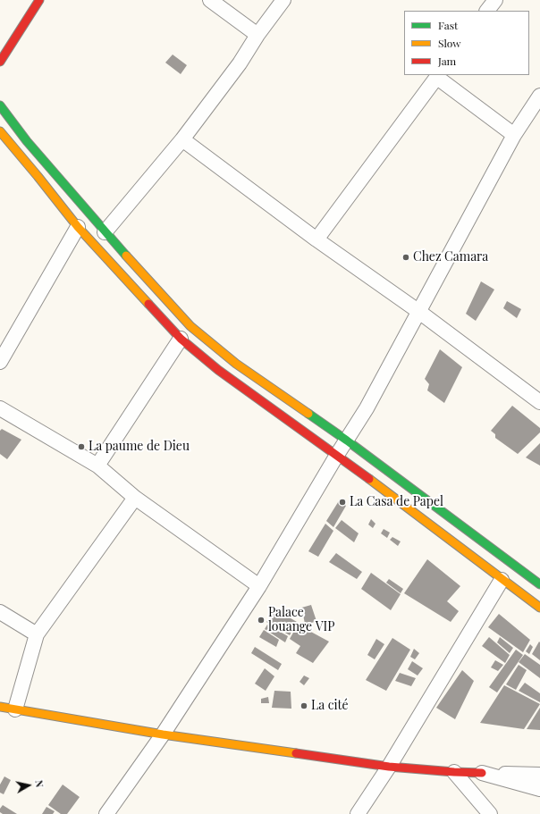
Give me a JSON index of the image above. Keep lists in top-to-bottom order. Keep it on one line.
{"places":["Chez Camara","La paume de Dieu","La Casa de Papel","Palace louange VIP","La cité"],"legend":["Fast","Slow","Jam"],"north":"right"}
